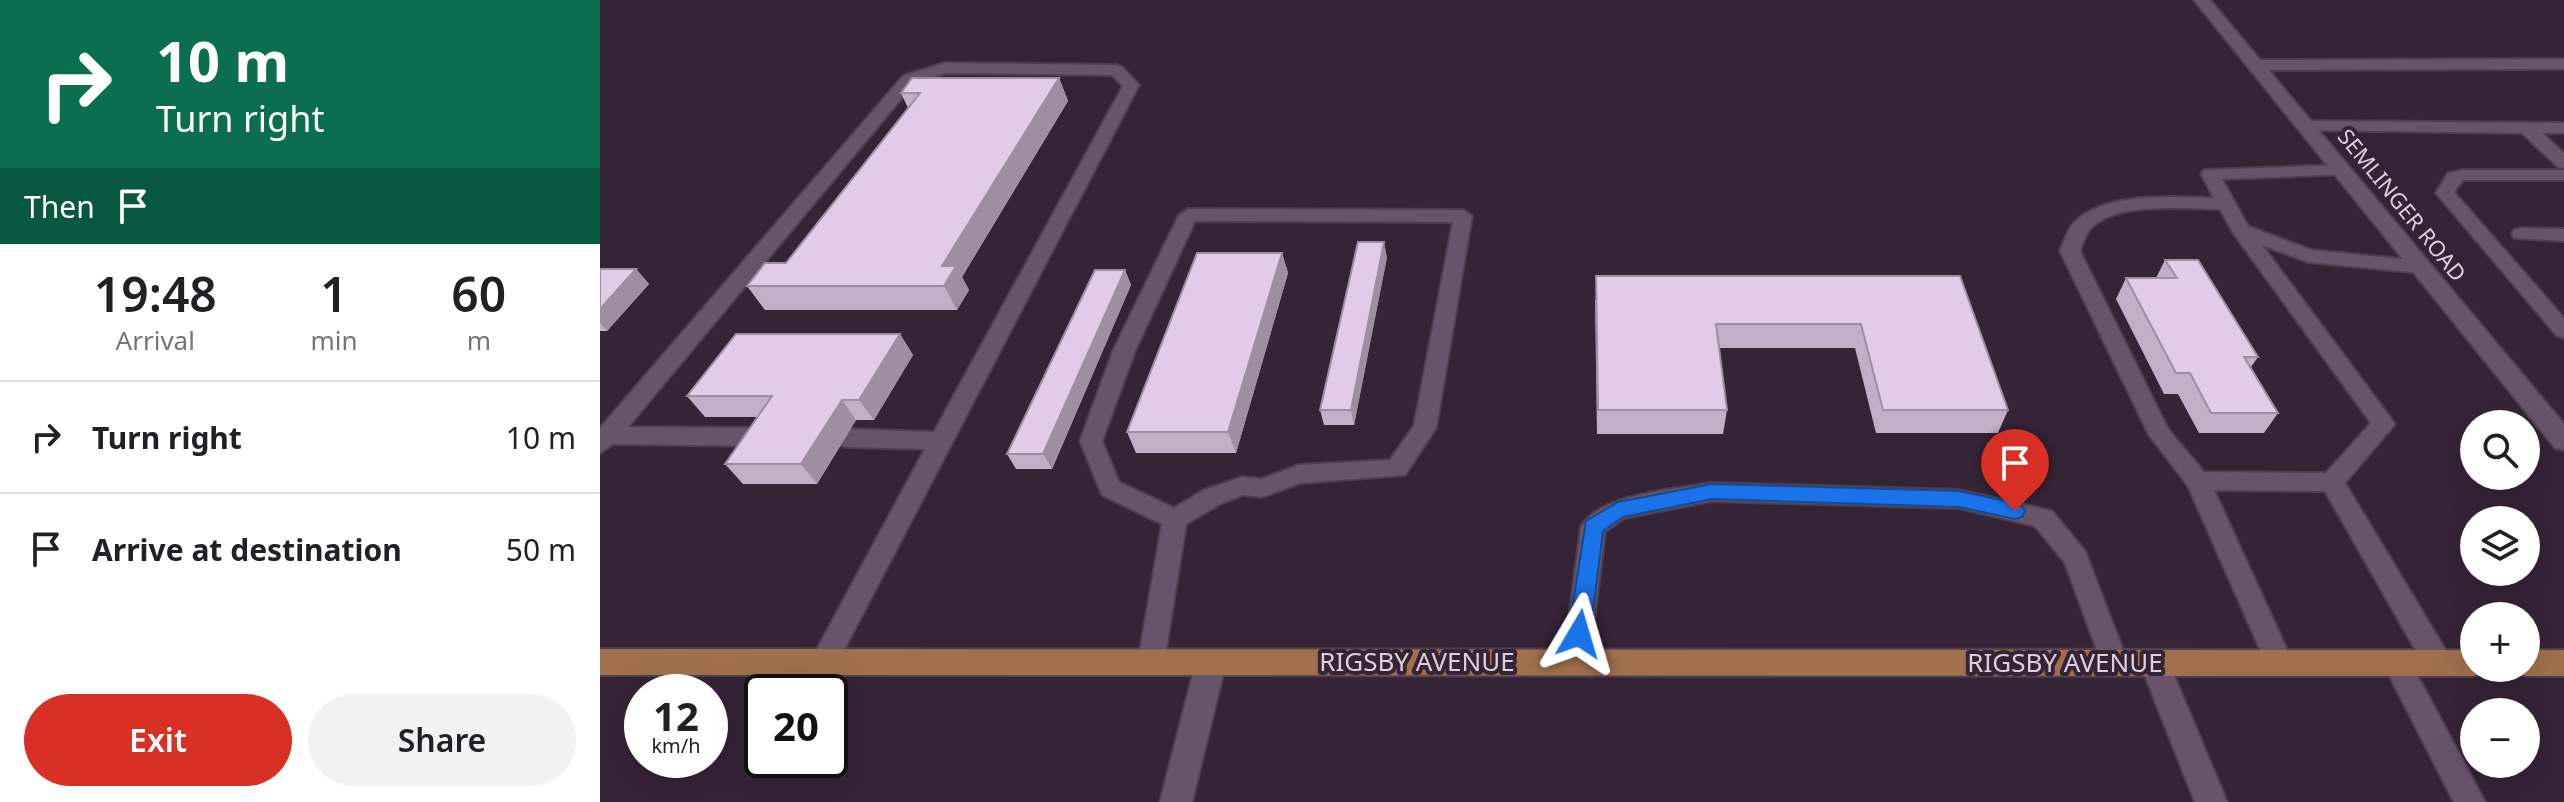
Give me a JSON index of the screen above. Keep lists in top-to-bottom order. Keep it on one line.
{"streets":{"main road":["RIGSBY AVENUE"],"street":["SEMLINGER ROAD"]},"page":{"turn":["10 m","Turn right"],"then":"Then","eta":["19:48","Arrival","1","min","60","m"],"list":[{"name":"Turn right","value":"10 m"},{"name":"Arrive at destination","value":"50 m"}],"map_buttons":["+","−"],"speed":"12 km/h","limit":"20","buttons":["Exit","Share"]}}
